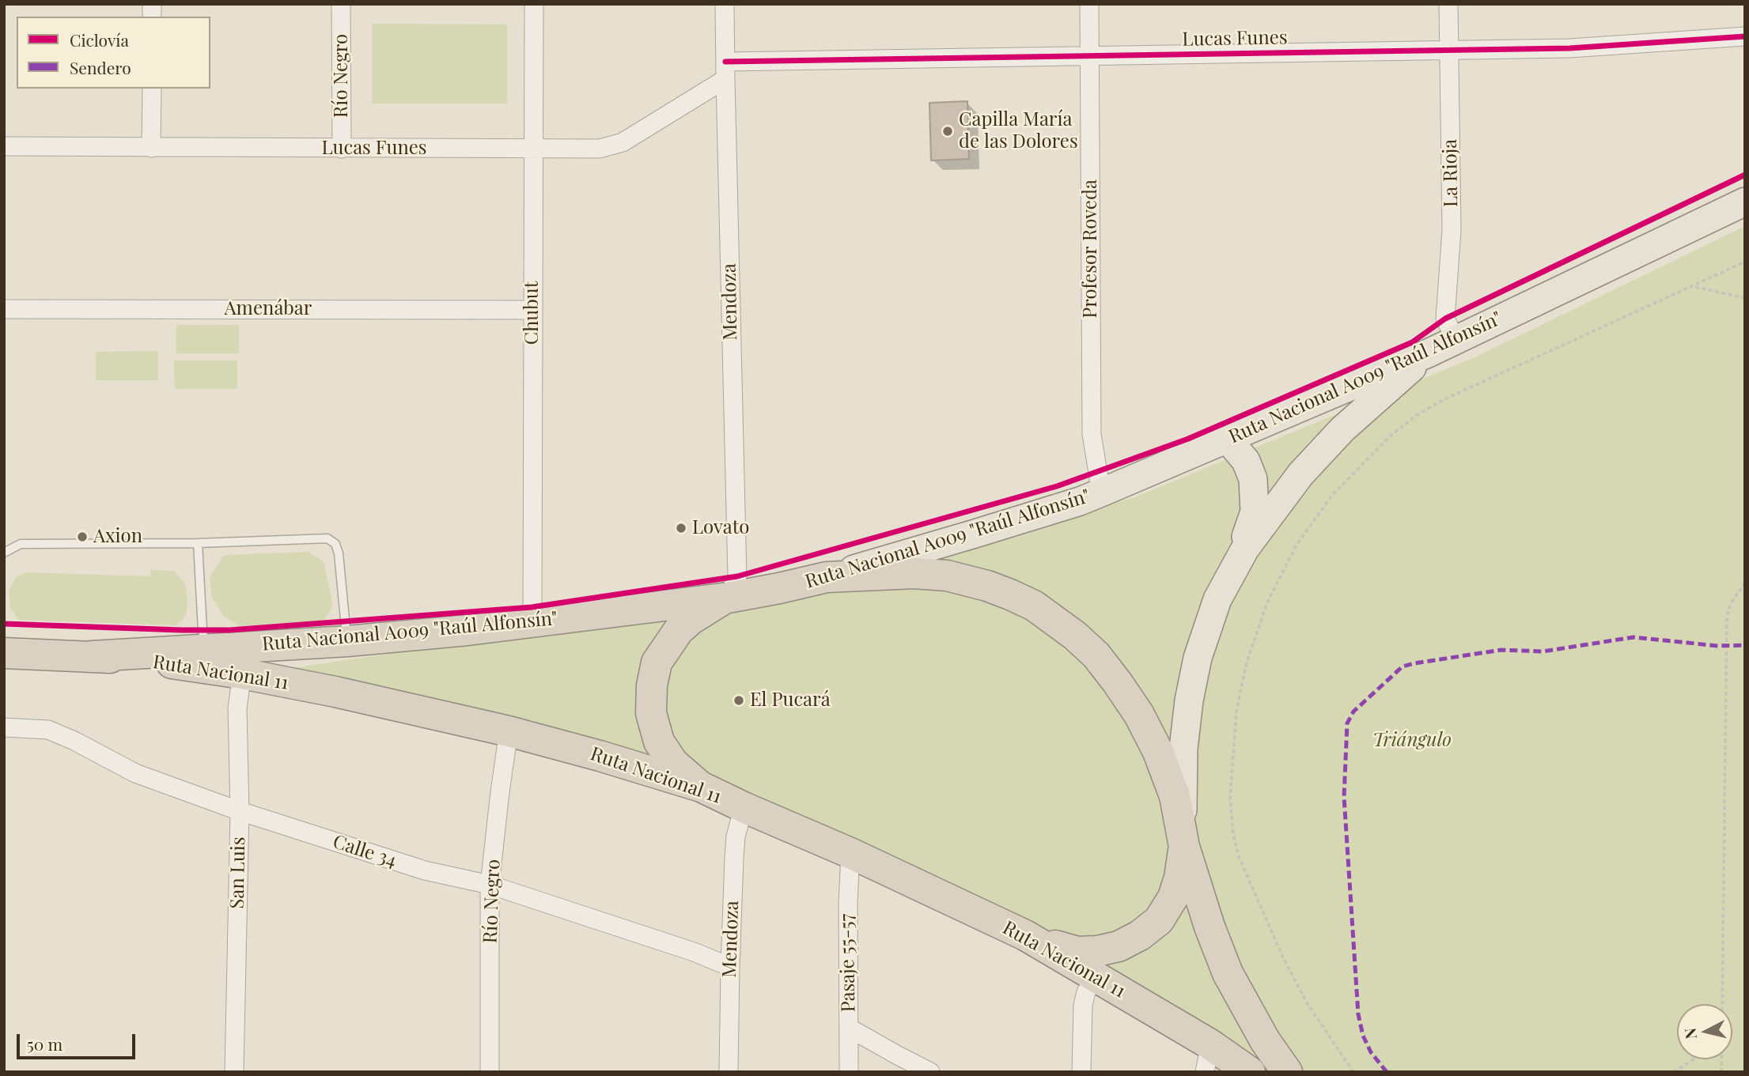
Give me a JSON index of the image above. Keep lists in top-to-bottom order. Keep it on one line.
{"streets":{"highway":["Ruta Nacional A009 \"Raúl Alfonsín\"","Ruta Nacional 11"],"street":["Lucas Funes","Río Negro","La Rioja","Profesor Roveda","Mendoza","Amenábar","Chubut","Calle 34","San Luis","Pasaje 55-57"]},"crossings":[["Lucas Funes","Río Negro"],["Lucas Funes","La Rioja"],["Lucas Funes","Profesor Roveda"],["Lucas Funes","Mendoza"],["Lucas Funes","Chubut"],["Río Negro","Ruta Nacional 11"],["Río Negro","Calle 34"],["La Rioja","Ruta Nacional A009 \"Raúl Alfonsín\""],["Profesor Roveda","Ruta Nacional A009 \"Raúl Alfonsín\""],["Mendoza","Ruta Nacional A009 \"Raúl Alfonsín\""],["Mendoza","Ruta Nacional 11"],["Mendoza","Calle 34"],["Amenábar","Chubut"],["Chubut","Ruta Nacional A009 \"Raúl Alfonsín\""],["Ruta Nacional A009 \"Raúl Alfonsín\"","Ruta Nacional 11"],["Ruta Nacional 11","San Luis"],["Ruta Nacional 11","Pasaje 55-57"],["Calle 34","San Luis"]],"parks":["Triángulo"],"places":["Capilla María de las Dolores","Lovato","Axion","El Pucará"],"legend":["Ciclovía","Sendero"],"scale_bar":"50 m","north":"left"}
